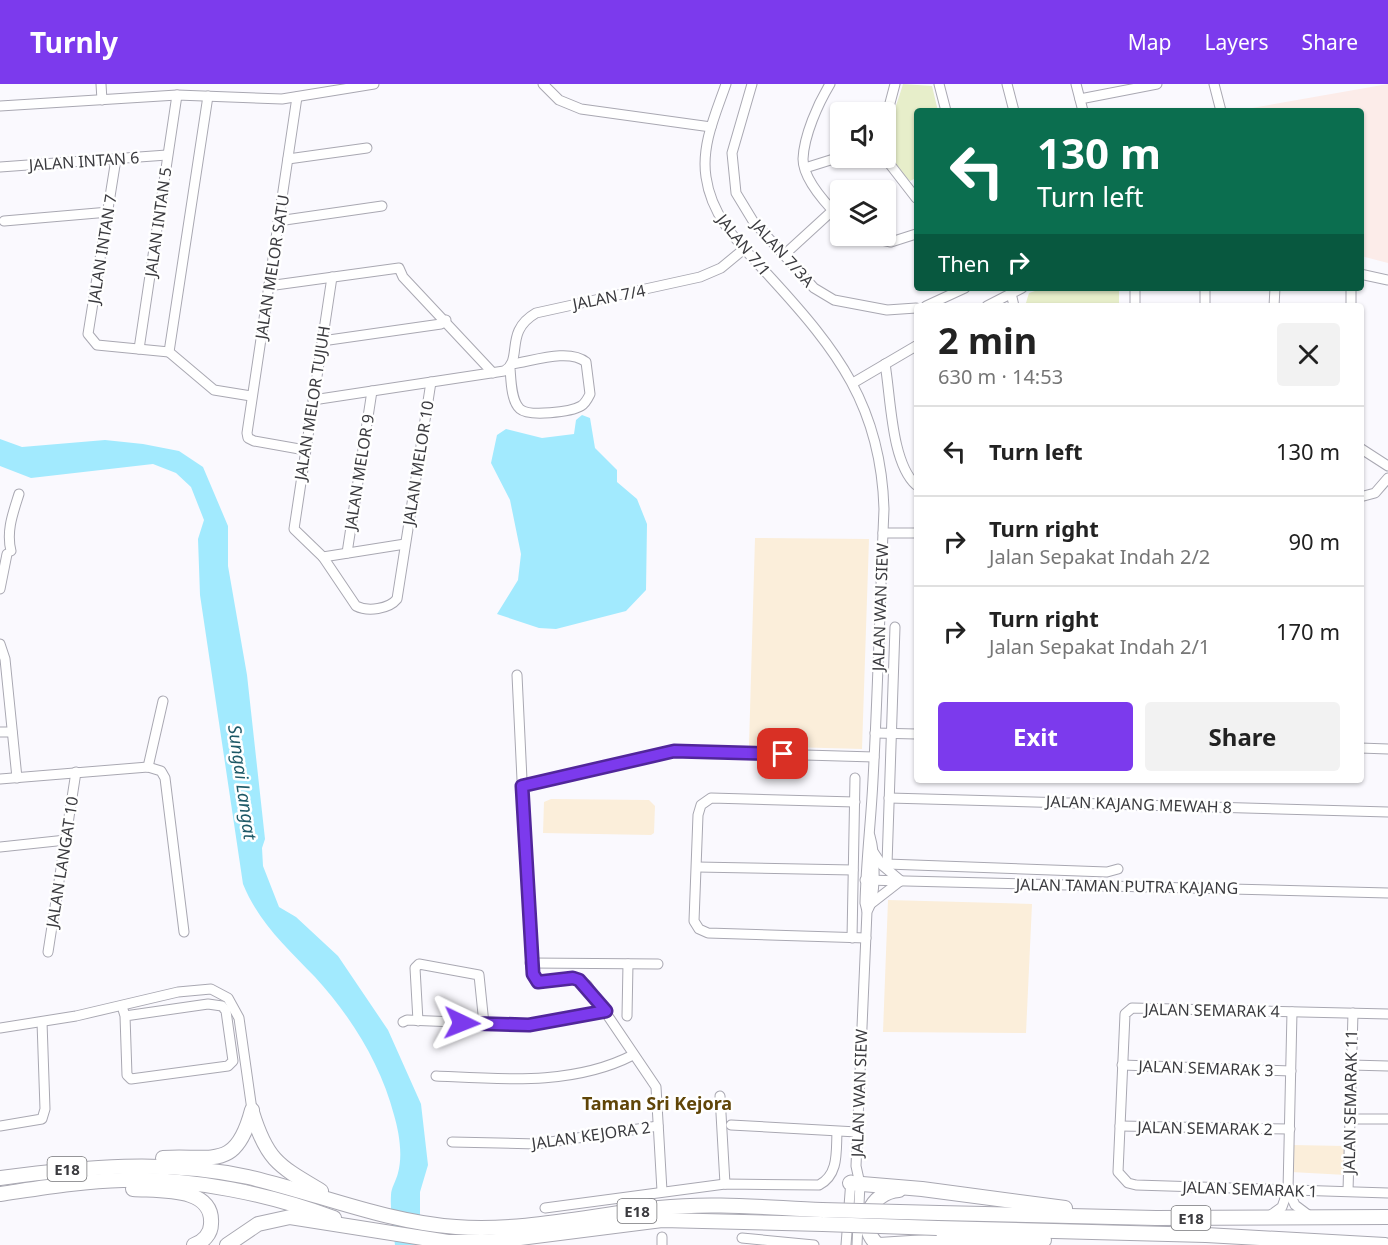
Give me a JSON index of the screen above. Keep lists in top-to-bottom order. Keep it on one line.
{"streets":{"highway":["E18"],"street":["JALAN INTAN 6","JALAN INTAN 5","JALAN 7/1","JALAN INTAN 7","JALAN 7/3A","JALAN MELOR SATU","JALAN 7/4","JALAN MELOR TUJUH","JALAN MELOR 10","JALAN MELOR 9","JALAN WAN SIEW","JALAN KAJANG MEWAH 8","JALAN LANGAT 10","JALAN TAMAN PUTRA KAJANG","JALAN SEMARAK 4","JALAN SEMARAK 3","JALAN SEMARAK 11","JALAN SEMARAK 2","JALAN KEJORA 2","JALAN SEMARAK 1"]},"crossings":[["JALAN INTAN 6","JALAN INTAN 5"],["JALAN INTAN 6","JALAN INTAN 7"],["JALAN INTAN 5","JALAN INTAN 7"],["JALAN 7/1","JALAN 7/4"],["JALAN 7/1","JALAN WAN SIEW"],["JALAN MELOR SATU","JALAN MELOR TUJUH"],["JALAN MELOR TUJUH","JALAN MELOR 10"],["JALAN WAN SIEW","JALAN TAMAN PUTRA KAJANG"],["JALAN SEMARAK 4","JALAN SEMARAK 3"],["JALAN SEMARAK 4","JALAN SEMARAK 11"],["JALAN SEMARAK 4","JALAN SEMARAK 2"],["JALAN SEMARAK 4","JALAN SEMARAK 1"],["JALAN SEMARAK 11","JALAN SEMARAK 1"]],"districts":["Taman Sri Kejora"],"water":["Sungai Langat"],"page":{"header":"Turnly","nav":["Map","Layers","Share"],"turn":["130 m","Turn left"],"then":"Then","heading":["2 min","630 m · 14:53"],"list":[{"name":"Turn left","value":"130 m"},{"name":"Turn right","note":"Jalan Sepakat Indah 2/2","value":"90 m"},{"name":"Turn right","note":"Jalan Sepakat Indah 2/1","value":"170 m"}],"buttons":["Exit","Share"]}}
